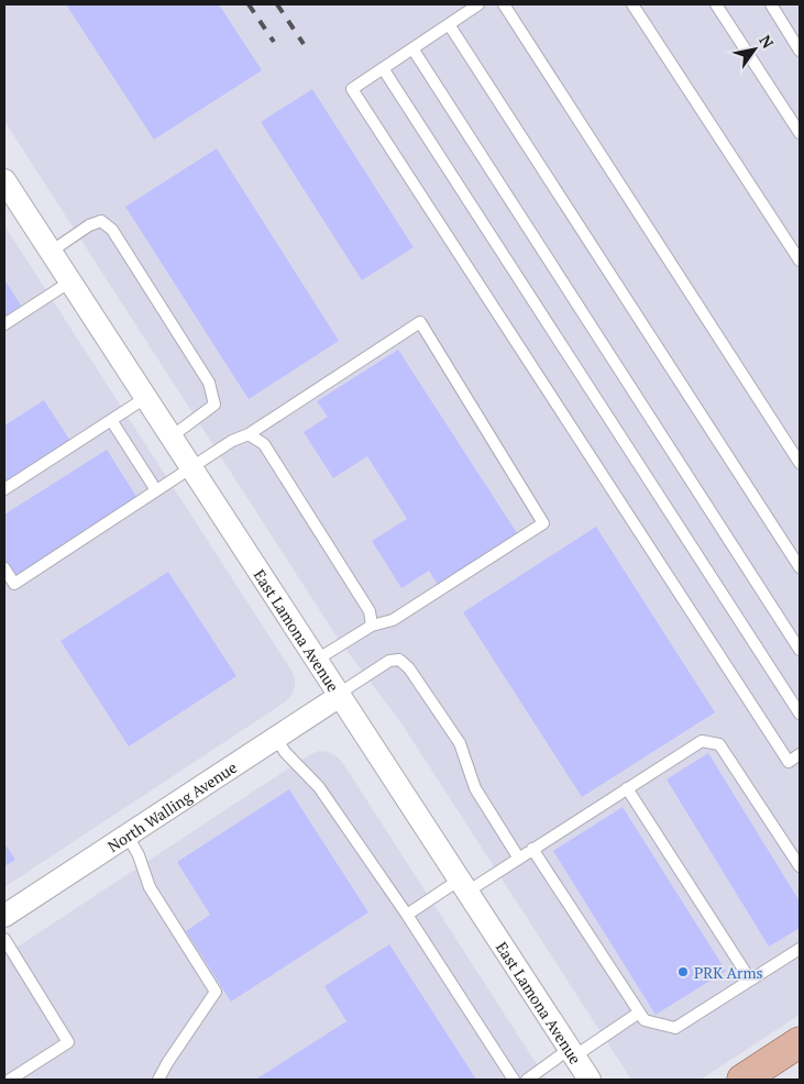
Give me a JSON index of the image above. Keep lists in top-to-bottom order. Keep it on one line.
{"streets":{"street":["East Lamona Avenue","North Walling Avenue"]},"crossings":[["East Lamona Avenue","North Walling Avenue"]],"places":["PRK Arms"],"north":"top right"}
